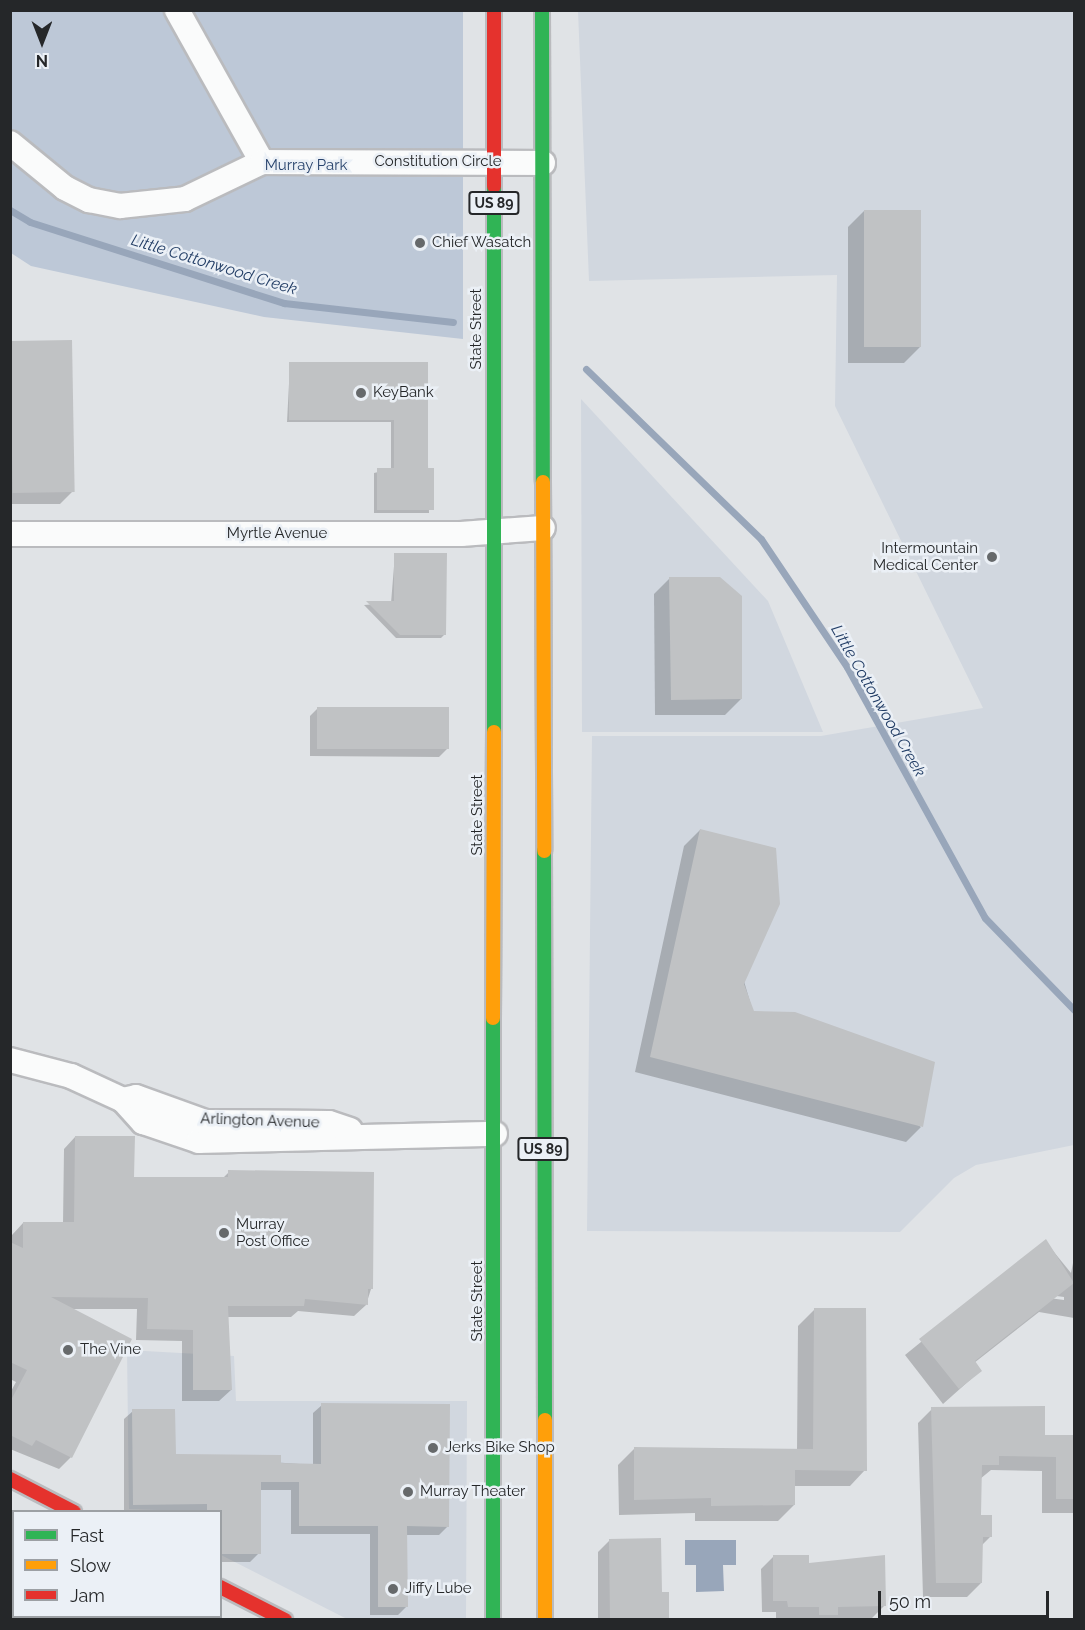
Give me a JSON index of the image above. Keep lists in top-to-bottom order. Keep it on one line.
{"streets":{"main road":["US 89","State Street"],"street":["Constitution Circle","Myrtle Avenue","Arlington Avenue"]},"crossings":[["Constitution Circle","US 89"],["Constitution Circle","State Street"],["US 89","Myrtle Avenue"],["State Street","Myrtle Avenue"],["State Street","Arlington Avenue"]],"water":["Little Cottonwood Creek"],"parks":["Murray Park"],"places":["Chief Wasatch","KeyBank","Intermountain Medical Center","Murray Post Office","The Vine","Jerks Bike Shop","Murray Theater","Jiffy Lube"],"legend":["Fast","Slow","Jam"],"scale_bar":"50 m","north":"bottom"}
